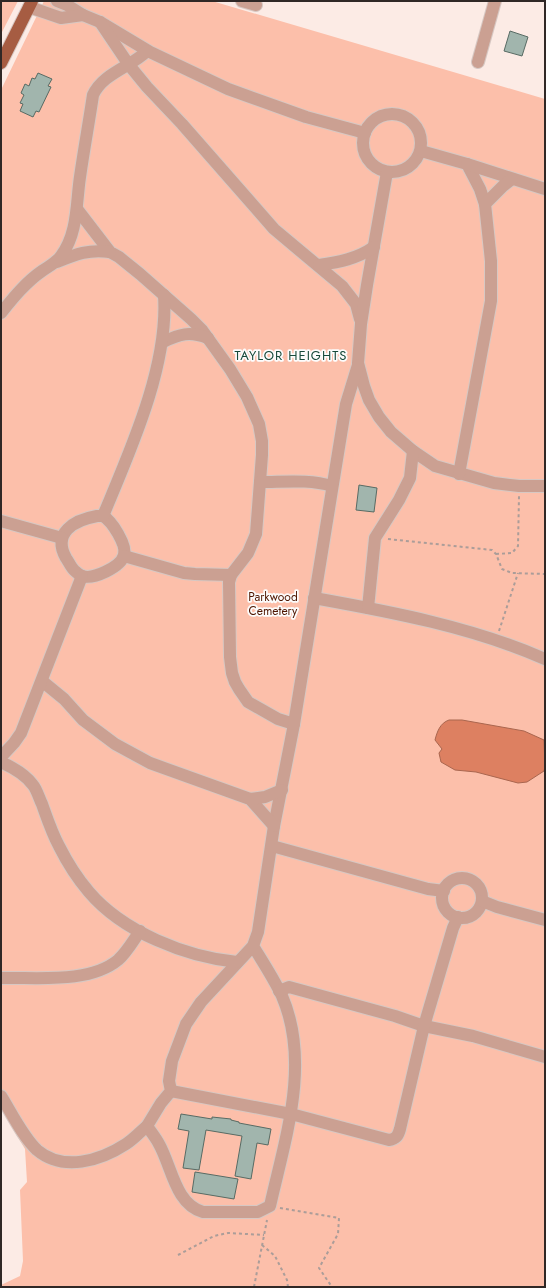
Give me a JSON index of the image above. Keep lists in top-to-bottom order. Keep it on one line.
{"districts":["TAYLOR HEIGHTS"],"parks":["Parkwood Cemetery"]}
